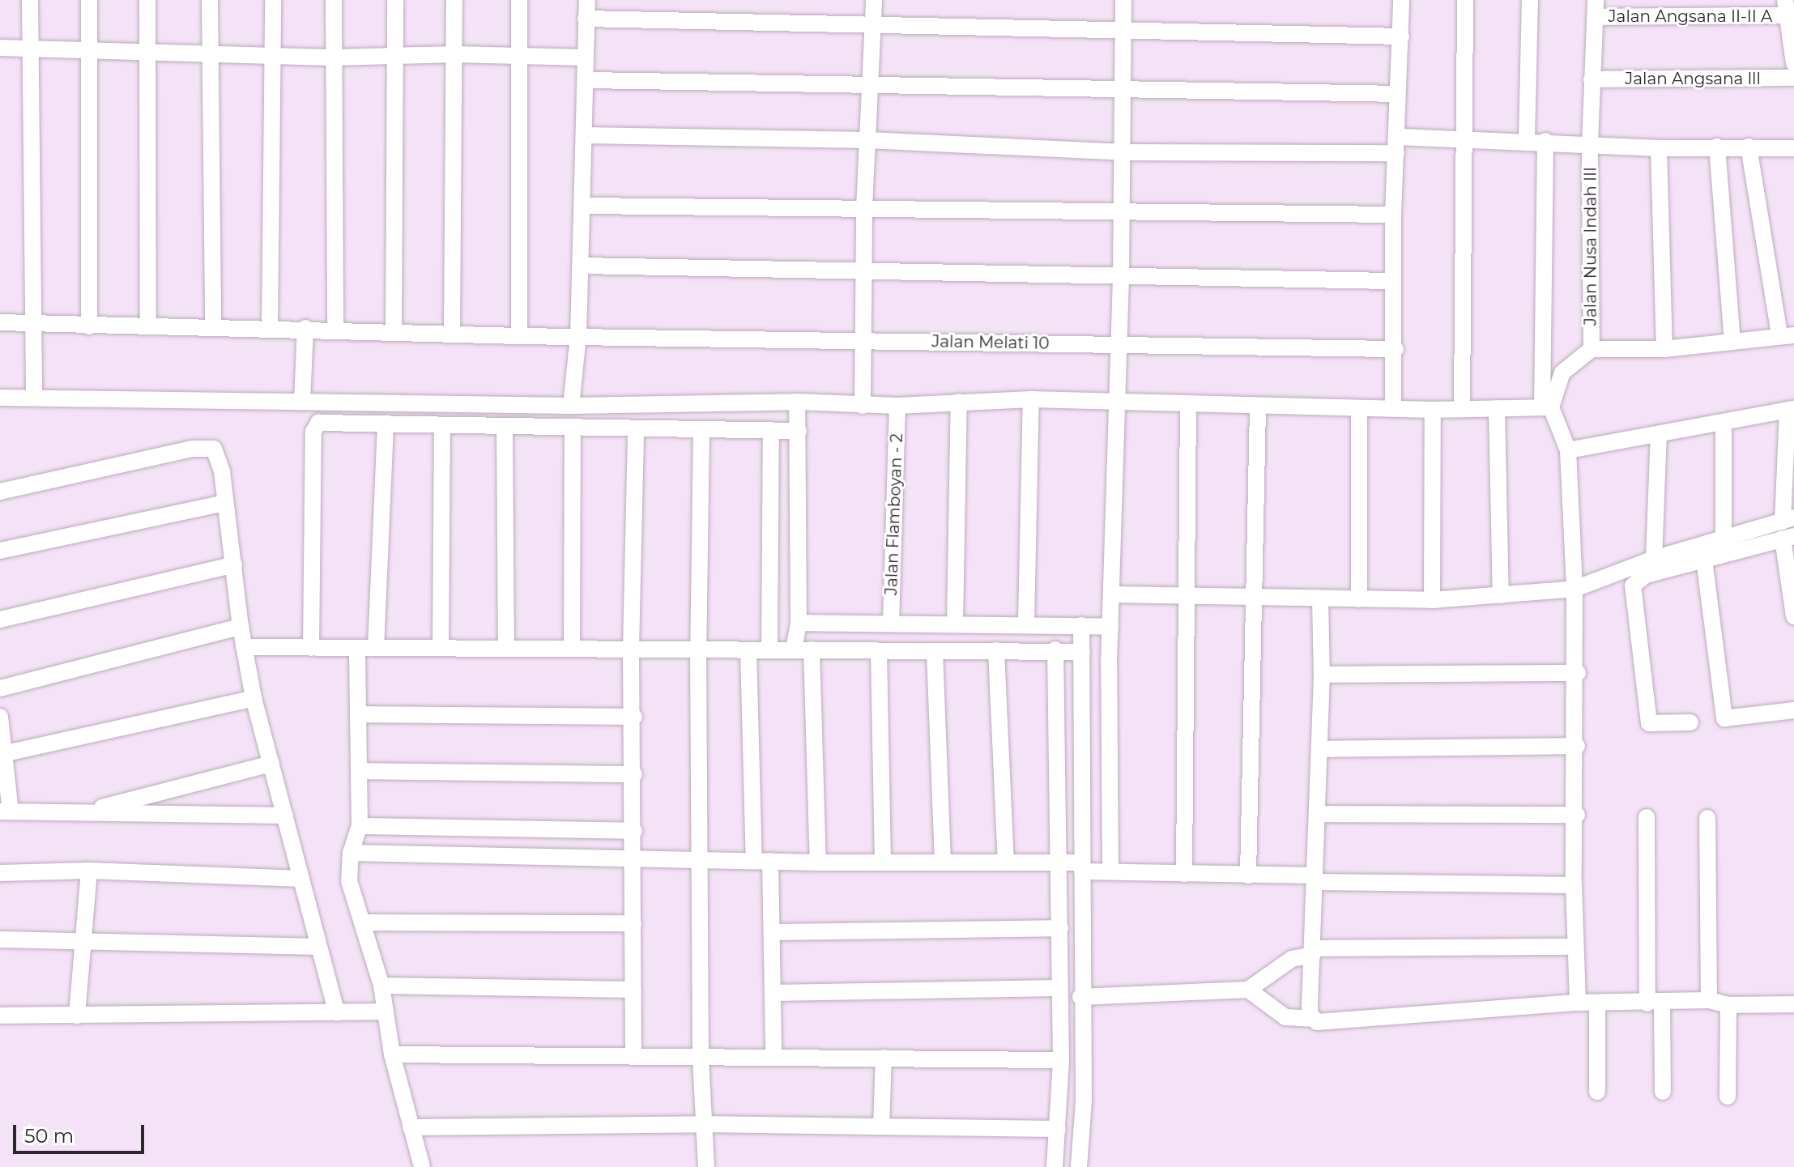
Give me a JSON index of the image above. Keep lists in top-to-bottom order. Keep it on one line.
{"streets":{"street":["Jalan Angsana II-II A","Jalan Angsana lll","Jalan Nusa Indah III","Jalan Melati 10","Jalan Flamboyan - 2"]},"crossings":[["Jalan Angsana II-II A","Jalan Nusa Indah III"],["Jalan Angsana lll","Jalan Nusa Indah III"]],"scale_bar":"50 m"}
